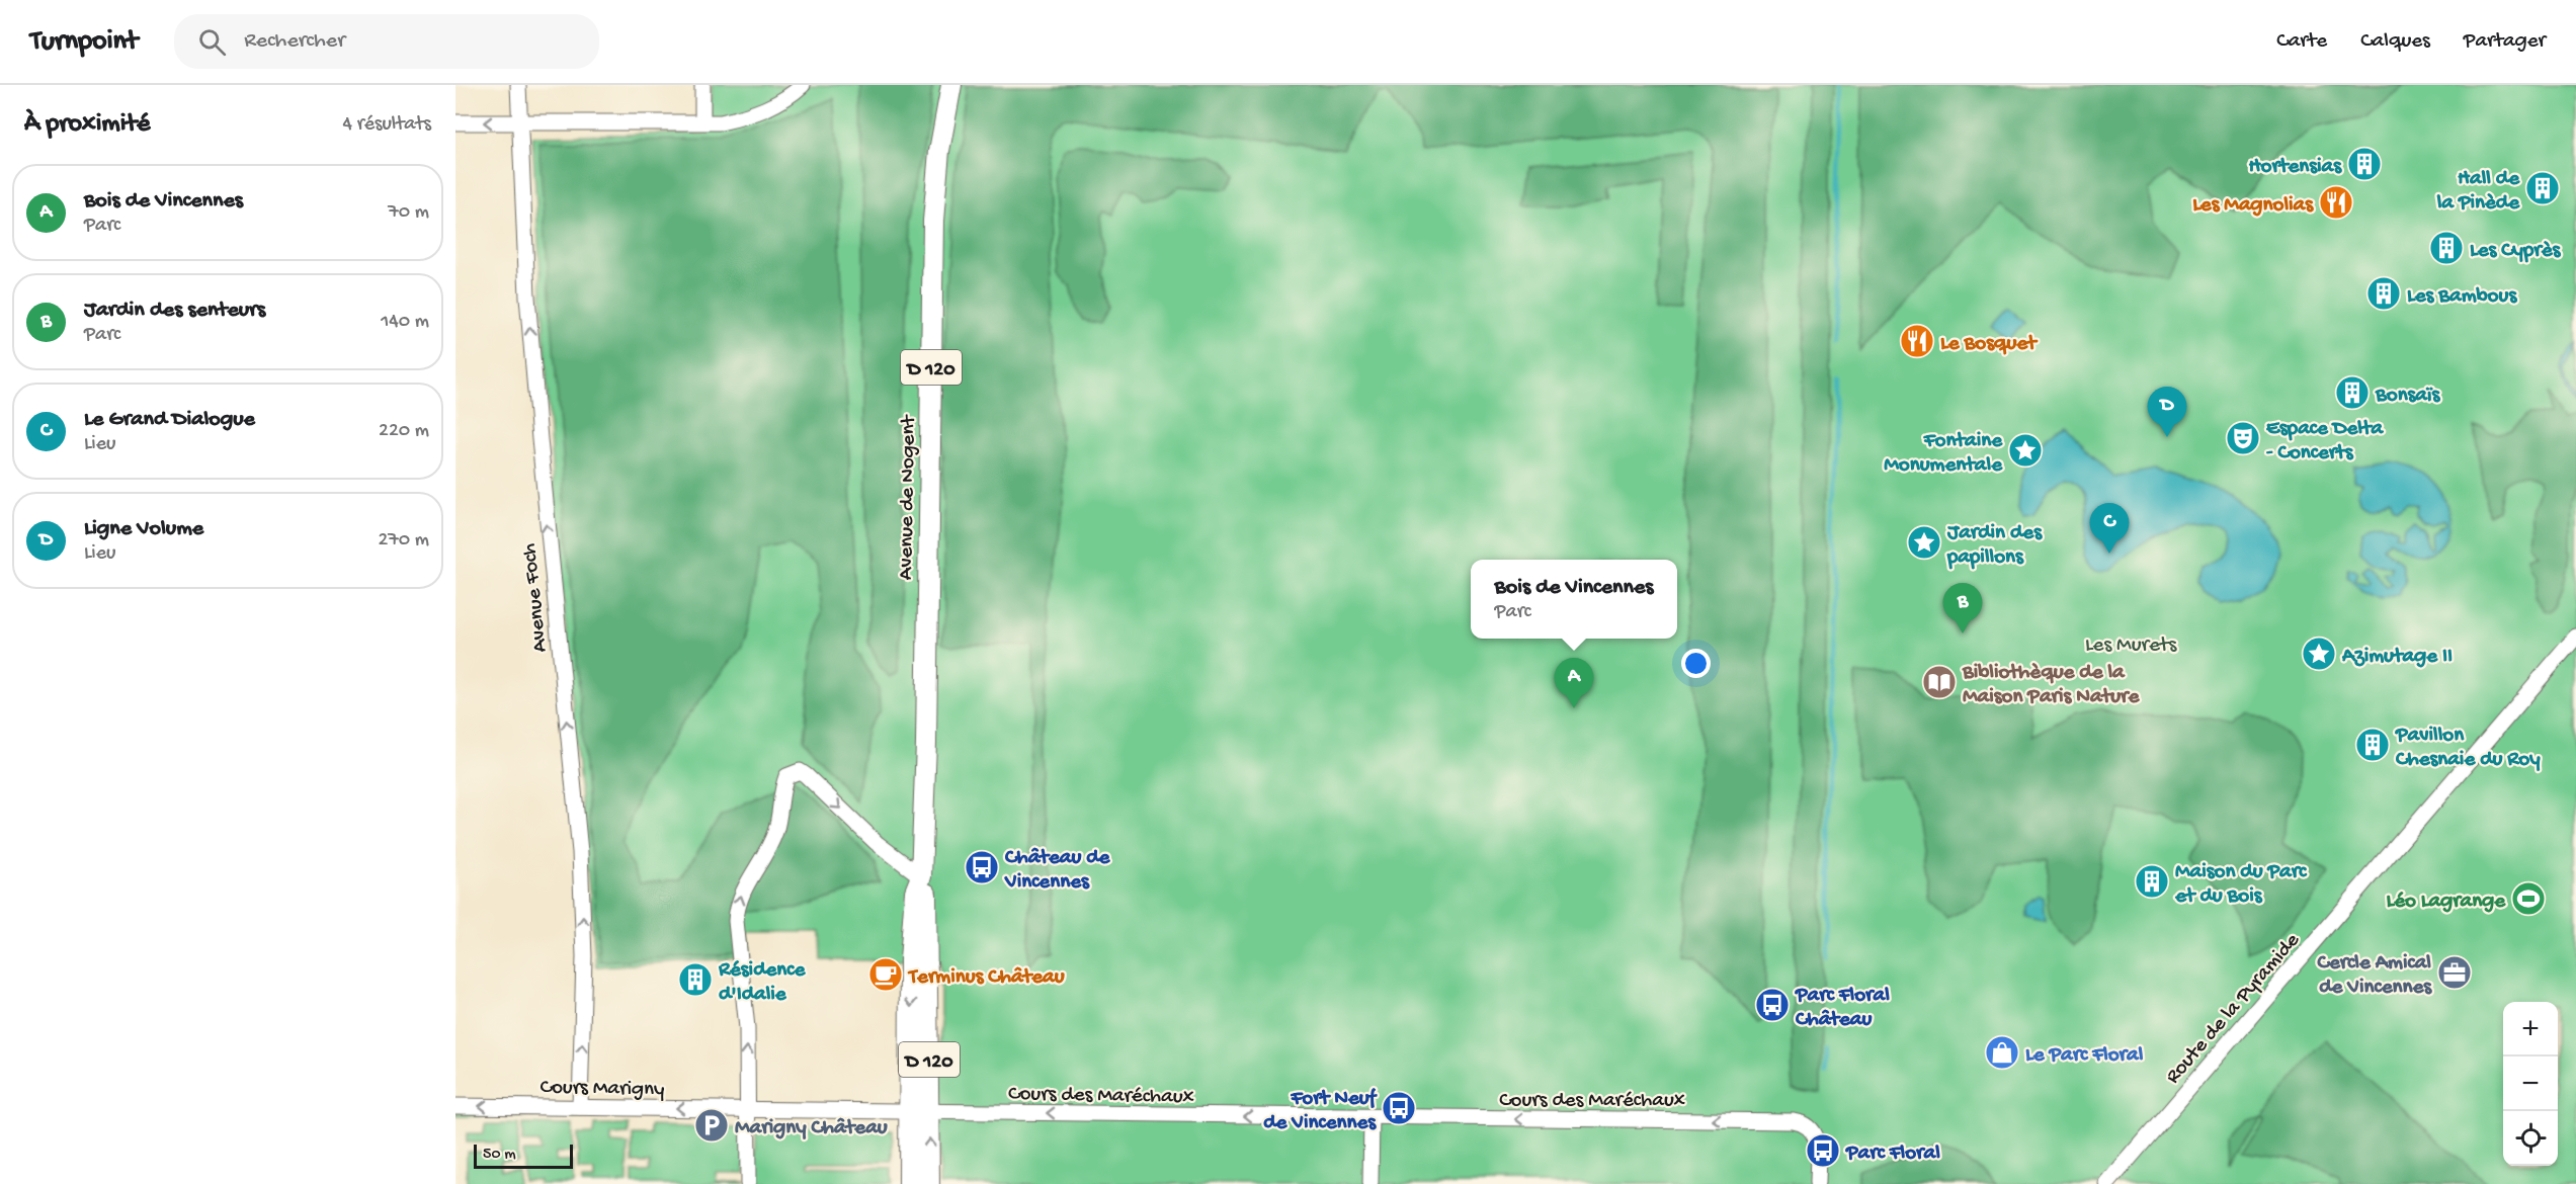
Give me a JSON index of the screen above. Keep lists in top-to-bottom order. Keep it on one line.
{"streets":{"main road":["D 120","Avenue de Nogent"],"street":["Avenue Foch","Route de la Pyramide","Cours Marigny","Cours des Maréchaux"]},"crossings":[["D 120","Avenue de Nogent"],["D 120","Cours Marigny"],["D 120","Cours des Maréchaux"],["Avenue de Nogent","Cours Marigny"],["Avenue de Nogent","Cours des Maréchaux"],["Avenue Foch","Cours Marigny"],["Cours Marigny","Cours des Maréchaux"]],"one_way":["Avenue Foch","Cours Marigny","Cours des Maréchaux"],"parks":["Les Murets"],"places":{"building":["Hortensias","Hall de la Pinède","Les Cyprès","Les Bambous","Bonsaïs","Pavillon Chesnaie du Roy","Maison du Parc et du Bois","Résidence d'Idalie"],"restaurant":["Les Magnolias","Le Bosquet"],"theatre":["Espace Delta - Concerts"],"place":["Fontaine Monumentale","Jardin des papillons","Azimutage II"],"library":["Bibliothèque de la Maison Paris Nature"],"bus stop":["Château de Vincennes","Parc Floral Château","Fort Neuf de Vincennes","Parc Floral"],"sports":["Léo Lagrange"],"office":["Cercle Amical de Vincennes"],"cafe":["Terminus Château"],"shop":["Le Parc Floral"],"parking":["Marigny Château"]},"scale_bar":"50 m","page":{"header":"Turnpoint","search":"Rechercher","nav":["Carte","Calques","Partager"],"heading":["À proximité","4 résultats"],"list":[{"mark":"A","name":"Bois de Vincennes","note":"Parc","value":"70 m"},{"mark":"B","name":"Jardin des senteurs","note":"Parc","value":"140 m"},{"mark":"C","name":"Le Grand Dialogue","note":"Lieu","value":"220 m"},{"mark":"D","name":"Ligne Volume","note":"Lieu","value":"270 m"}],"pins":["D","C","B","A"],"popup":["Bois de Vincennes","Parc"],"map_buttons":["+","−"],"scale":"50 m"}}
